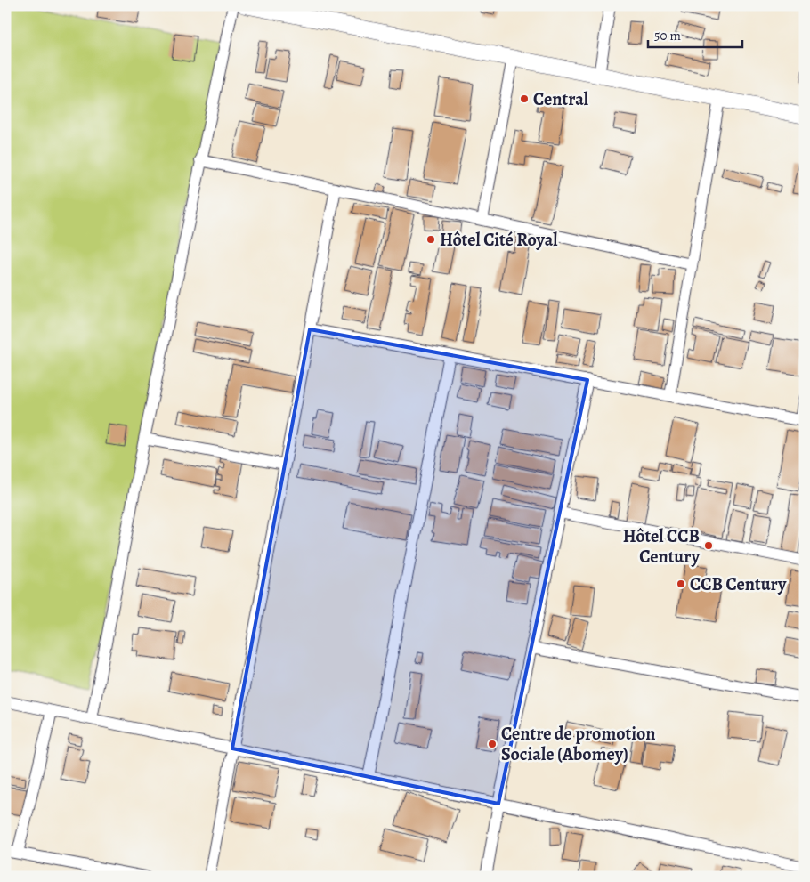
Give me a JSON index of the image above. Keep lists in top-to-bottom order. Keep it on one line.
{"places":["Central","Hôtel Cité Royal","Hôtel CCB Century","CCB Century","Centre de promotion Sociale (Abomey)"],"scale_bar":"50 m"}
